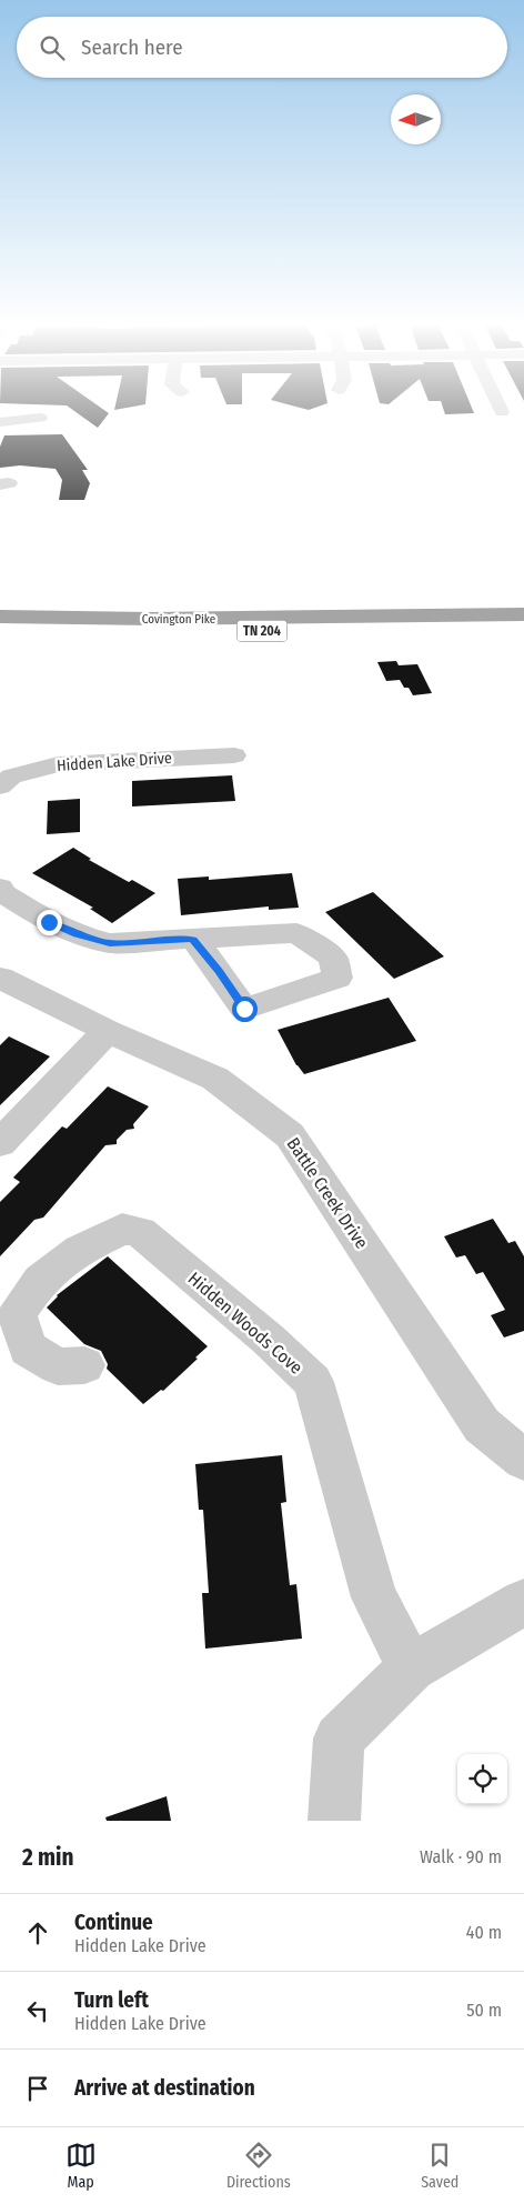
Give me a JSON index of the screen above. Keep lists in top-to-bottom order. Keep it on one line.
{"streets":{"main road":["Covington Pike","TN 204"],"street":["Hidden Lake Drive","Battle Creek Drive","Hidden Woods Cove"]},"north":"left","page":{"search":"Search here","heading":["2 min","Walk · 90 m"],"list":[["Continue","Hidden Lake Drive","40 m"],["Turn left","Hidden Lake Drive","50 m"],"Arrive at destination"],"nav":["Map","Directions","Saved"]}}
